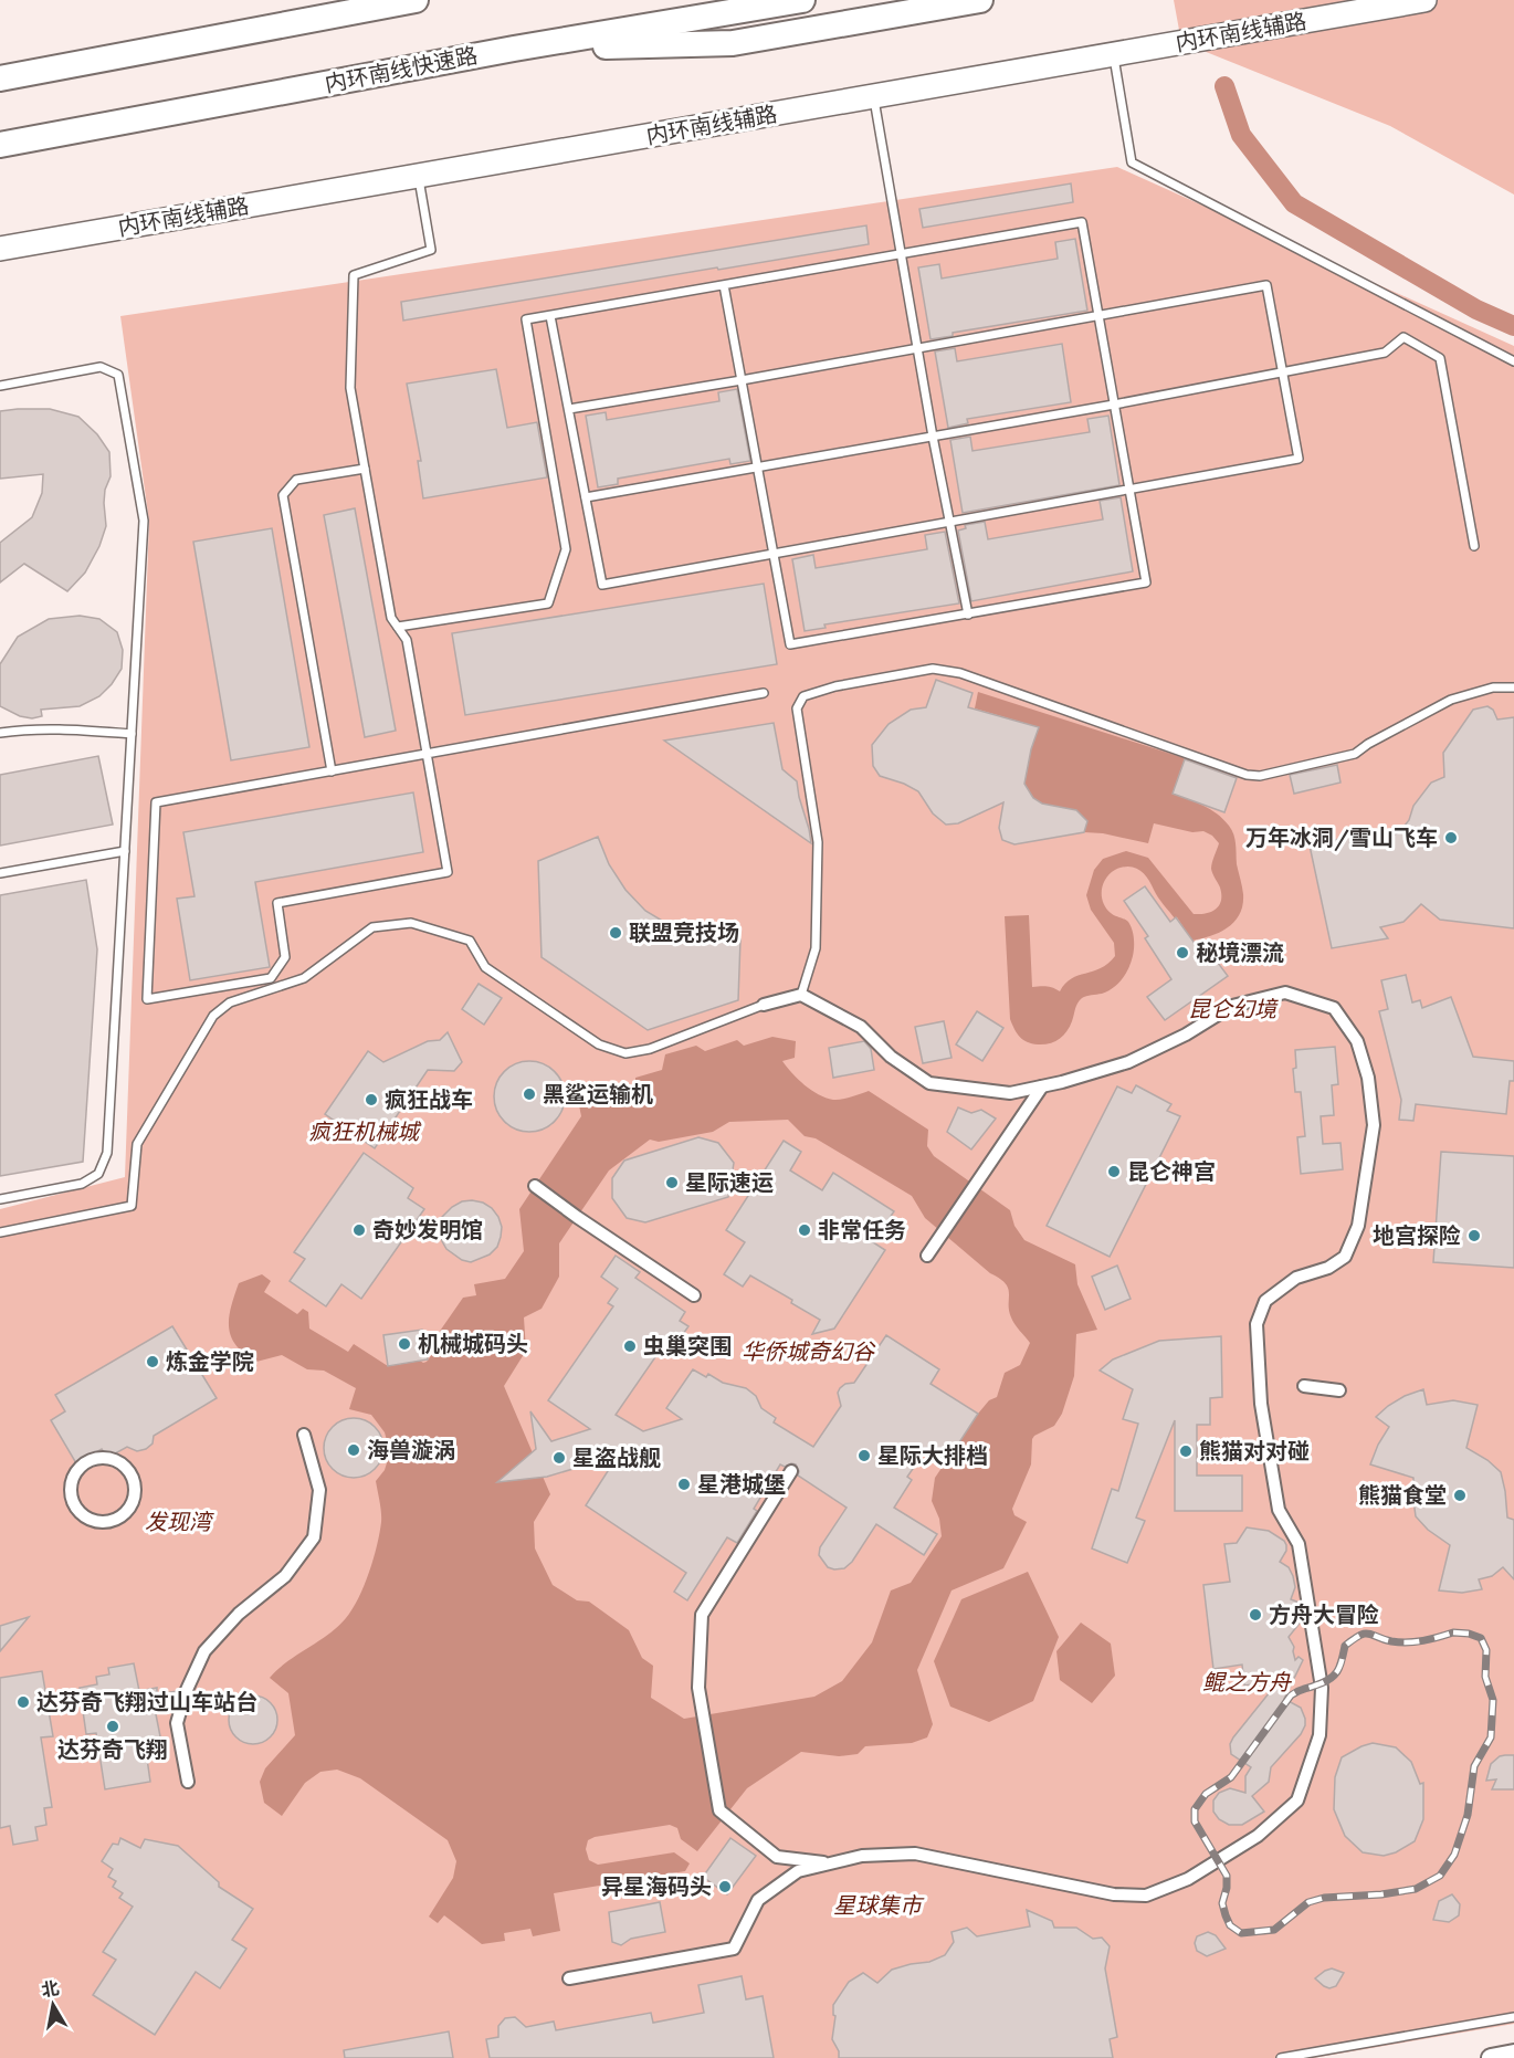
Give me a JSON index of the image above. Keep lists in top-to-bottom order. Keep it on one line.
{"streets":{"highway":["内环南线快速路"],"main road":["内环南线辅路"]},"parks":["昆仑幻境","疯狂机械城","华侨城奇幻谷","发现湾","鲲之方舟","星球集市"],"places":["万年冰洞/雪山飞车","联盟竞技场","秘境漂流","黑鲨运输机","疯狂战车","昆仑神宫","星际速运","奇妙发明馆","非常任务","地宫探险","机械城码头","虫巢突围","炼金学院","海兽漩涡","熊猫对对碰","星际大排档","星盗战舰","星港城堡","熊猫食堂","方舟大冒险","达芬奇飞翔过山车站台","达芬奇飞翔","异星海码头"],"north":"top"}
